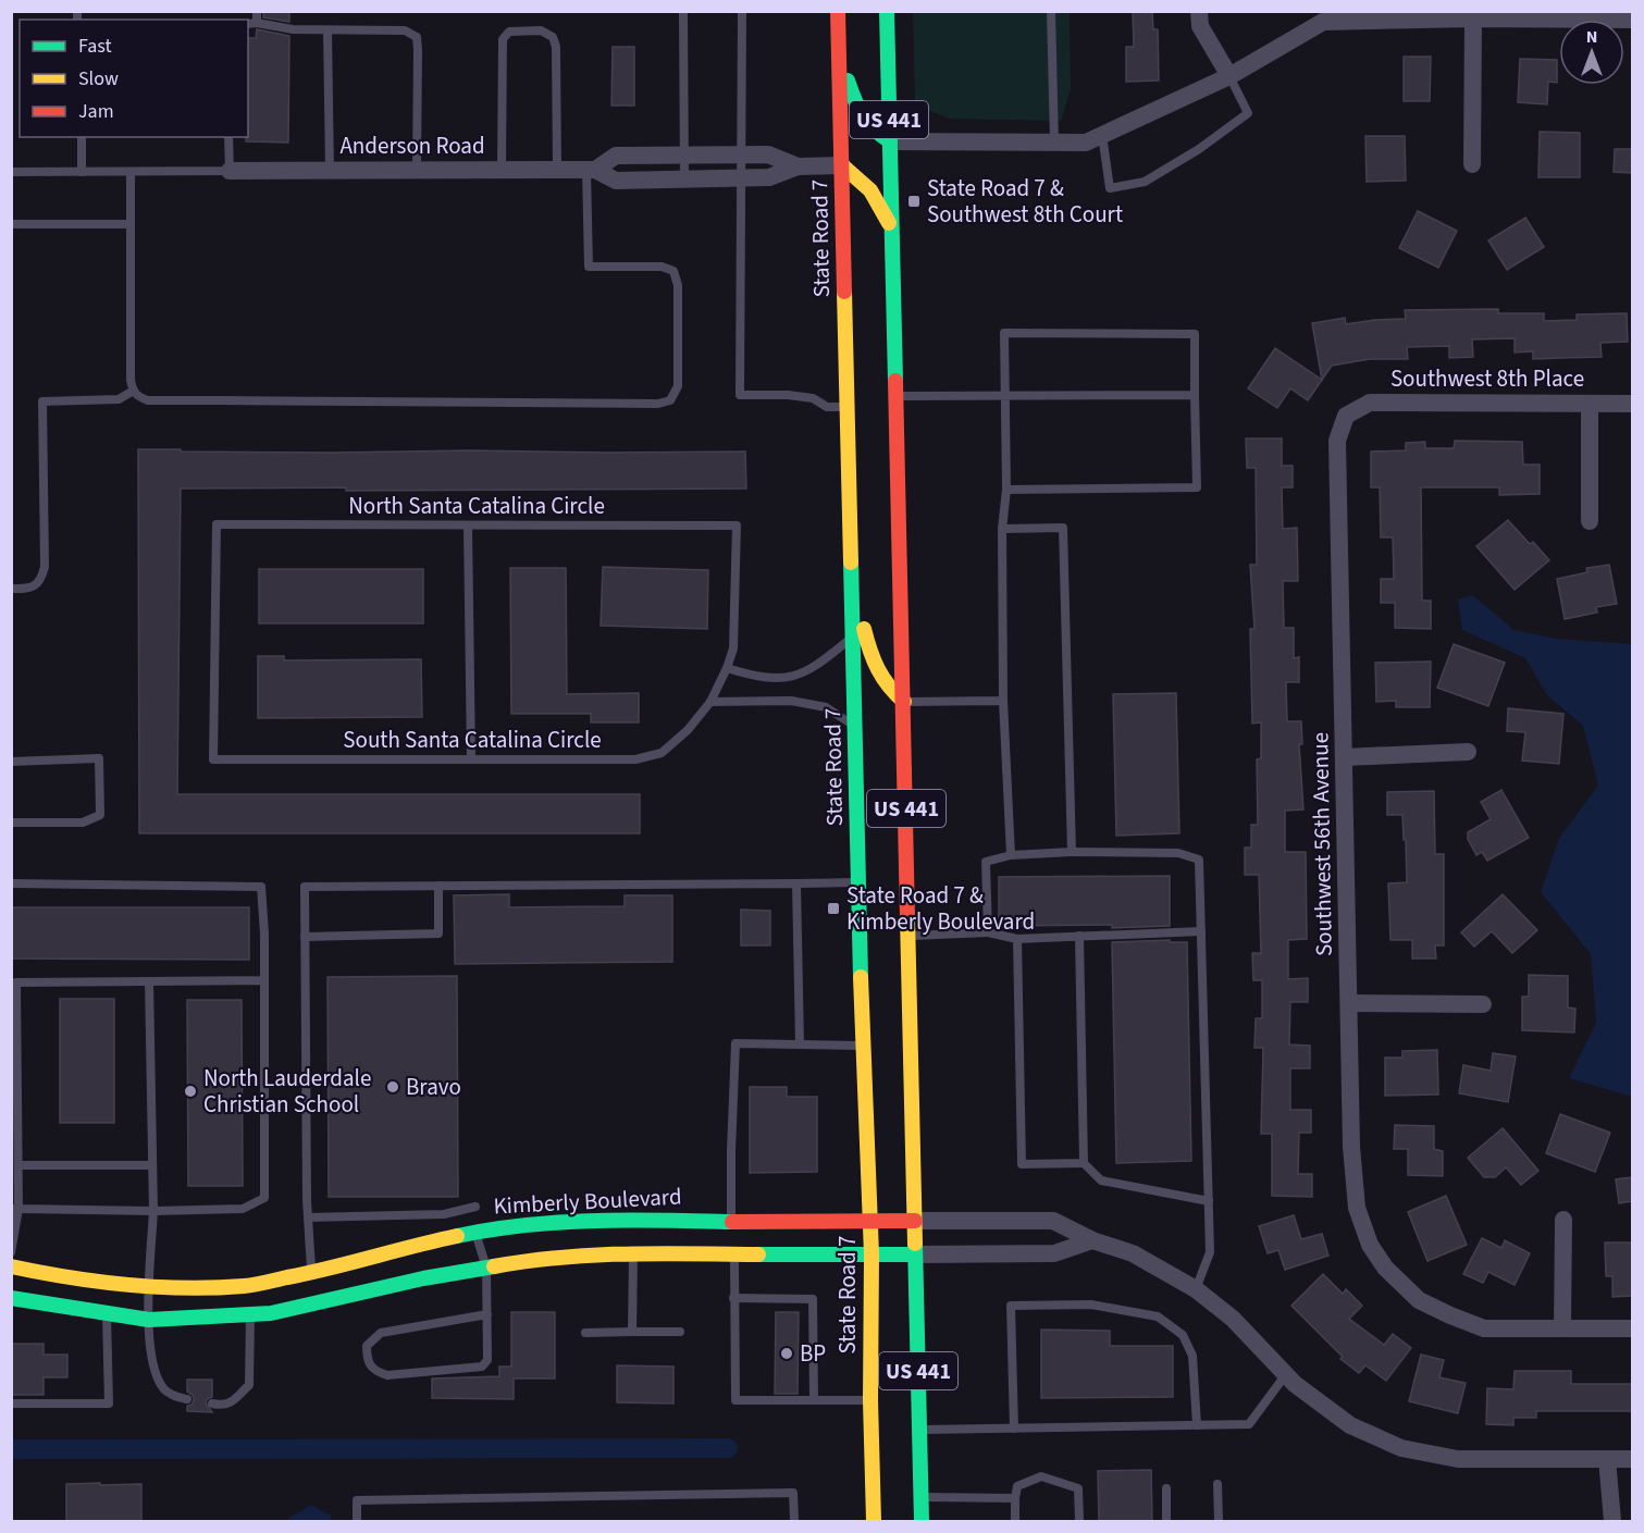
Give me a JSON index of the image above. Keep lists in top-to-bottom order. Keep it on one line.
{"streets":{"main road":["US 441","State Road 7","Kimberly Boulevard"],"street":["Anderson Road","Southwest 8th Place","Southwest 56th Avenue"],"lane":["North Santa Catalina Circle","South Santa Catalina Circle"]},"crossings":[["US 441","Kimberly Boulevard"],["Anderson Road","State Road 7"],["State Road 7","Kimberly Boulevard"],["Southwest 8th Place","Southwest 56th Avenue"],["North Santa Catalina Circle","South Santa Catalina Circle"]],"places":{"transit":["State Road 7 & Southwest 8th Court","State Road 7 & Kimberly Boulevard"],"other":["Bravo","North Lauderdale Christian School","BP"]},"legend":["Fast","Slow","Jam"],"north":"top"}
